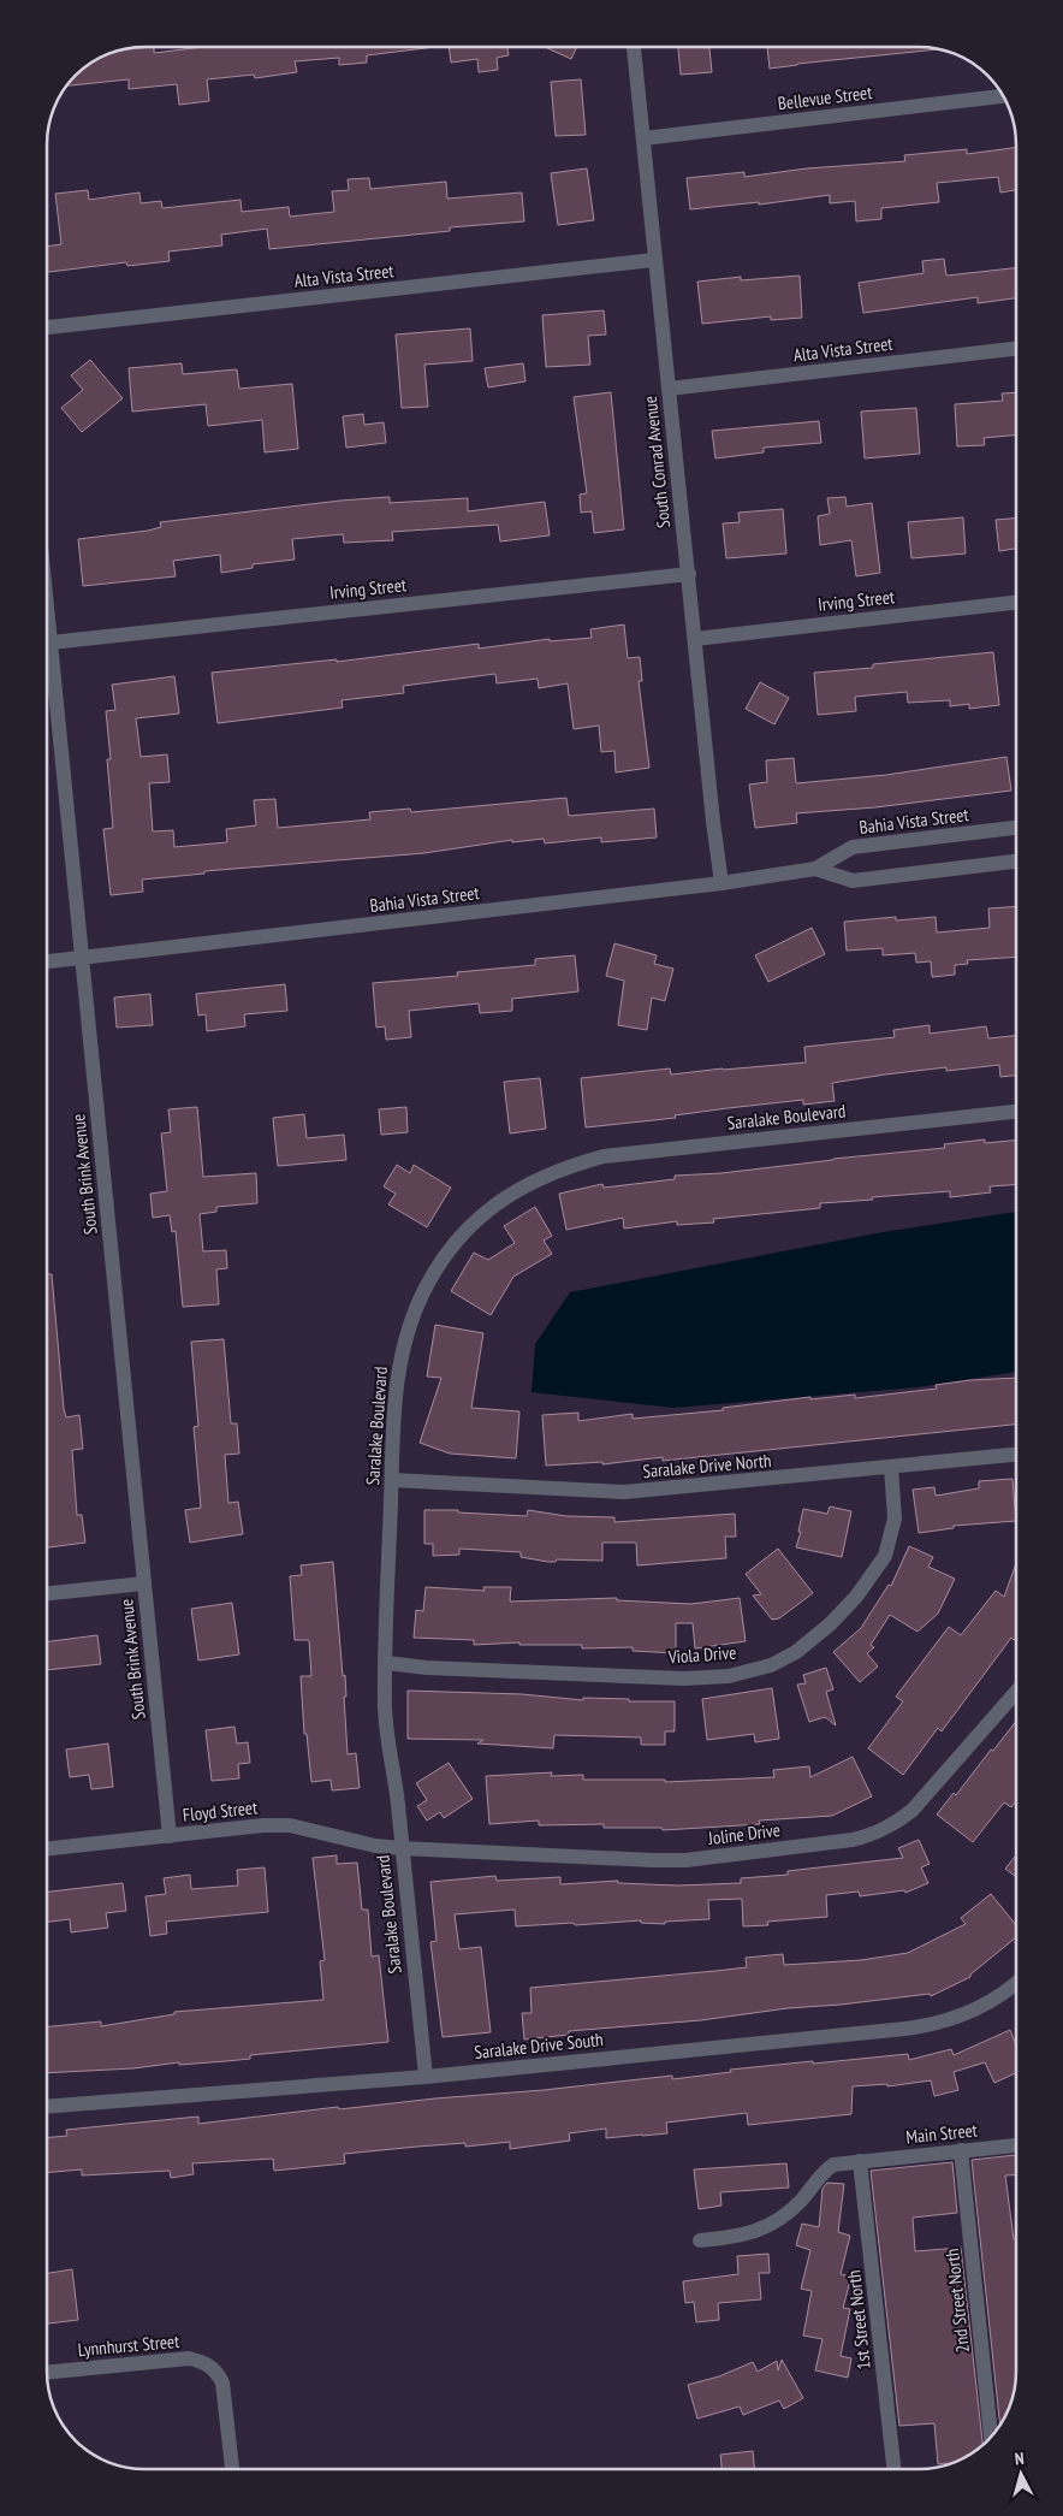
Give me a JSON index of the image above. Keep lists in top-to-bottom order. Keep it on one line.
{"streets":{"street":["Bellevue Street","Alta Vista Street","South Conrad Avenue","Irving Street","Bahia Vista Street","Saralake Boulevard","South Brink Avenue","Saralake Drive North","Viola Drive","Floyd Street","Joline Drive","Saralake Drive South","Main Street","2nd Street North","1st Street North","Lynnhurst Street"]},"crossings":[["Bellevue Street","South Conrad Avenue"],["Alta Vista Street","South Conrad Avenue"],["South Conrad Avenue","Irving Street"],["South Conrad Avenue","Bahia Vista Street"],["Irving Street","South Brink Avenue"],["Bahia Vista Street","South Brink Avenue"],["Saralake Boulevard","Saralake Drive North"],["Saralake Boulevard","Viola Drive"],["Saralake Boulevard","Floyd Street"],["Saralake Boulevard","Joline Drive"],["Saralake Boulevard","Saralake Drive South"],["South Brink Avenue","Floyd Street"],["Saralake Drive North","Viola Drive"],["Floyd Street","Joline Drive"],["Main Street","2nd Street North"],["Main Street","1st Street North"]],"north":"top"}
